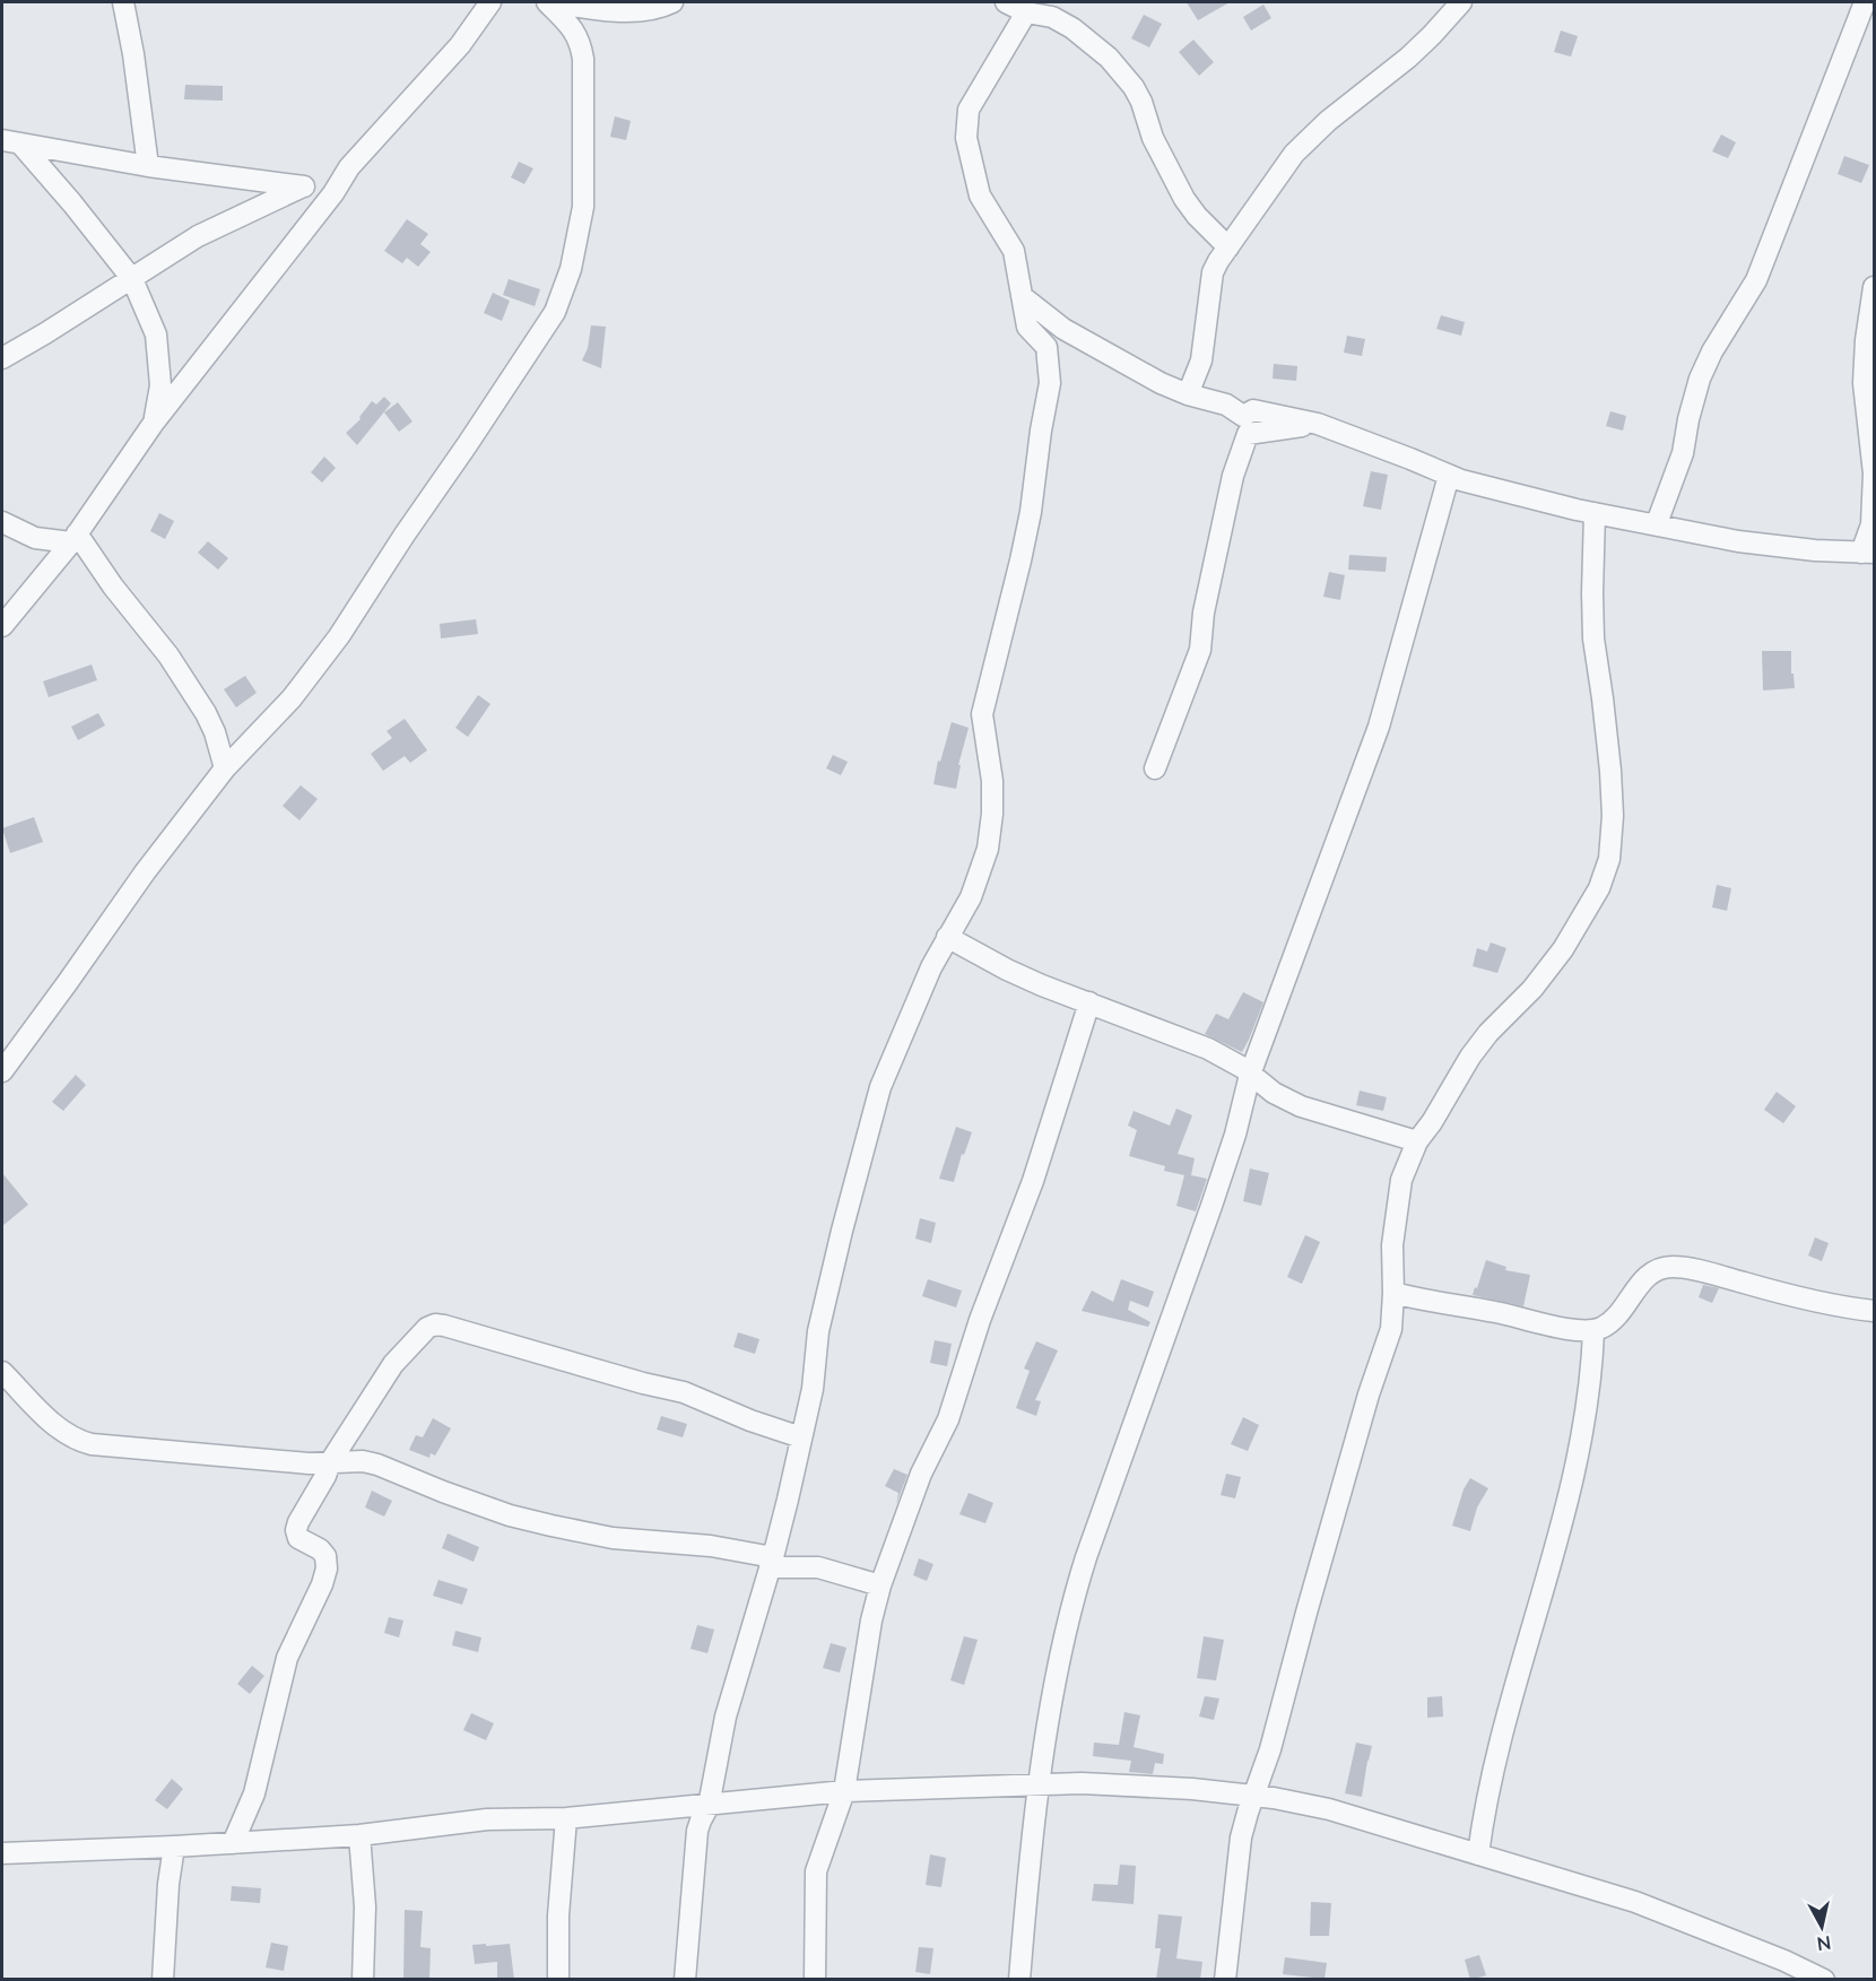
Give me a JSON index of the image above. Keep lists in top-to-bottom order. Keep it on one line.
{"north":"bottom"}
